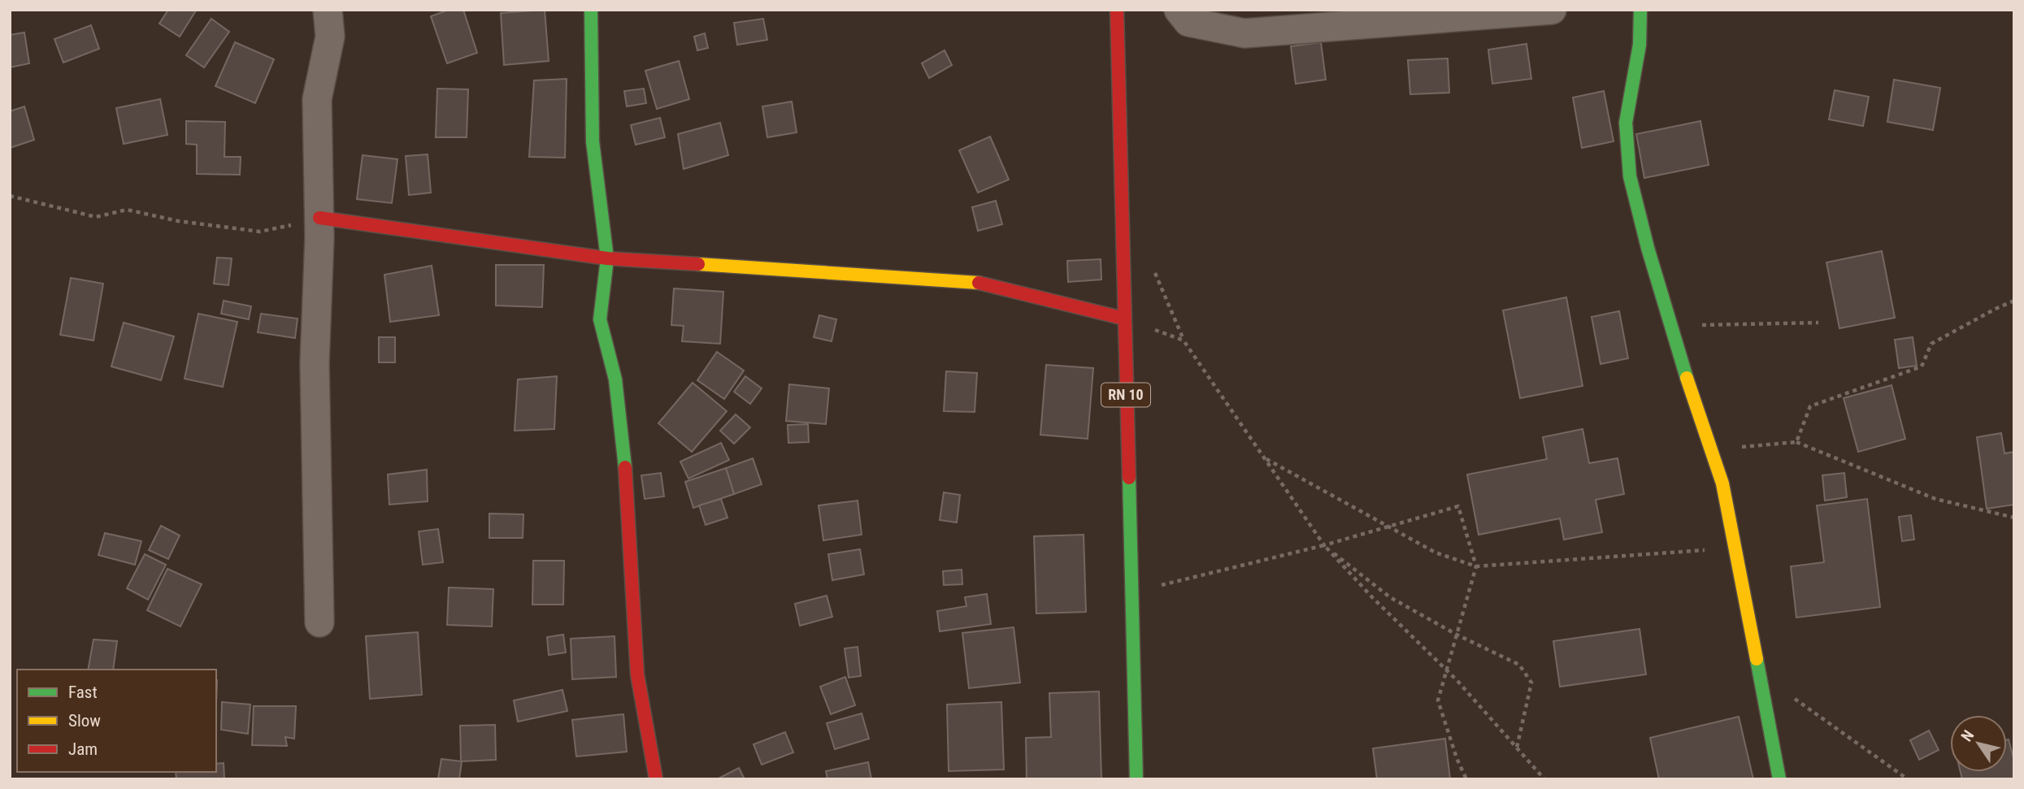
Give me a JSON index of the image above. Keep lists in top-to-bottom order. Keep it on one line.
{"streets":{"street":["RN 10"]},"legend":["Fast","Slow","Jam"],"north":"top left"}
